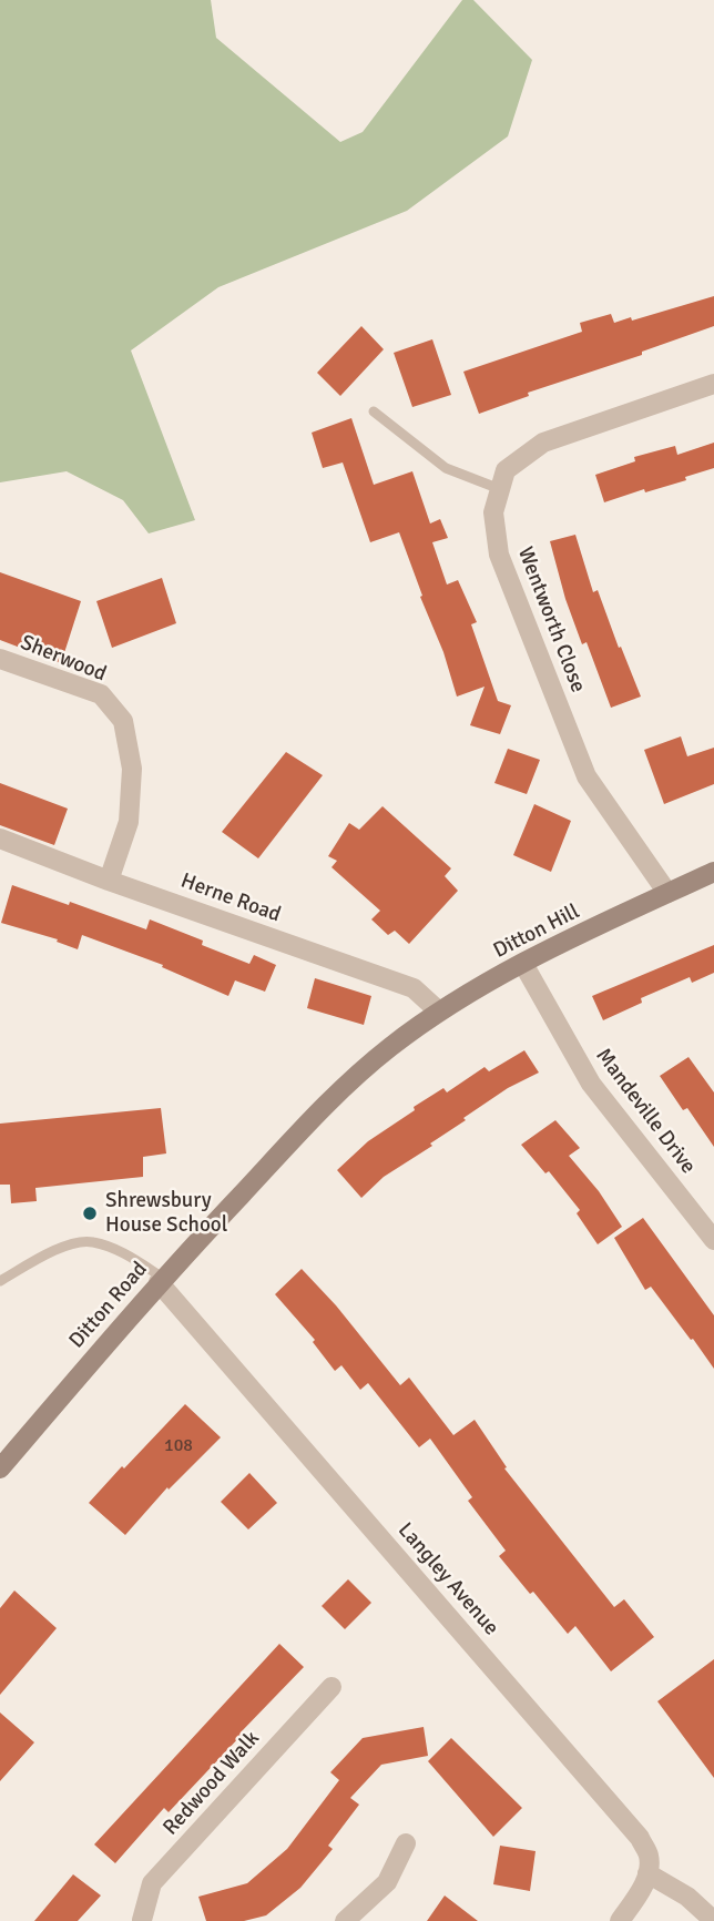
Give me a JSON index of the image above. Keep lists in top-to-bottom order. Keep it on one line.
{"streets":{"street":["Wentworth Close","Sherwood","Herne Road","Ditton Hill","Mandeville Drive","Ditton Road","Langley Avenue","Redwood Walk"]},"crossings":[["Wentworth Close","Ditton Hill"],["Sherwood","Herne Road"],["Herne Road","Ditton Hill"],["Ditton Hill","Mandeville Drive"],["Ditton Hill","Ditton Road"],["Ditton Road","Langley Avenue"]],"places":["Shrewsbury House School"],"house_numbers":["108"]}
